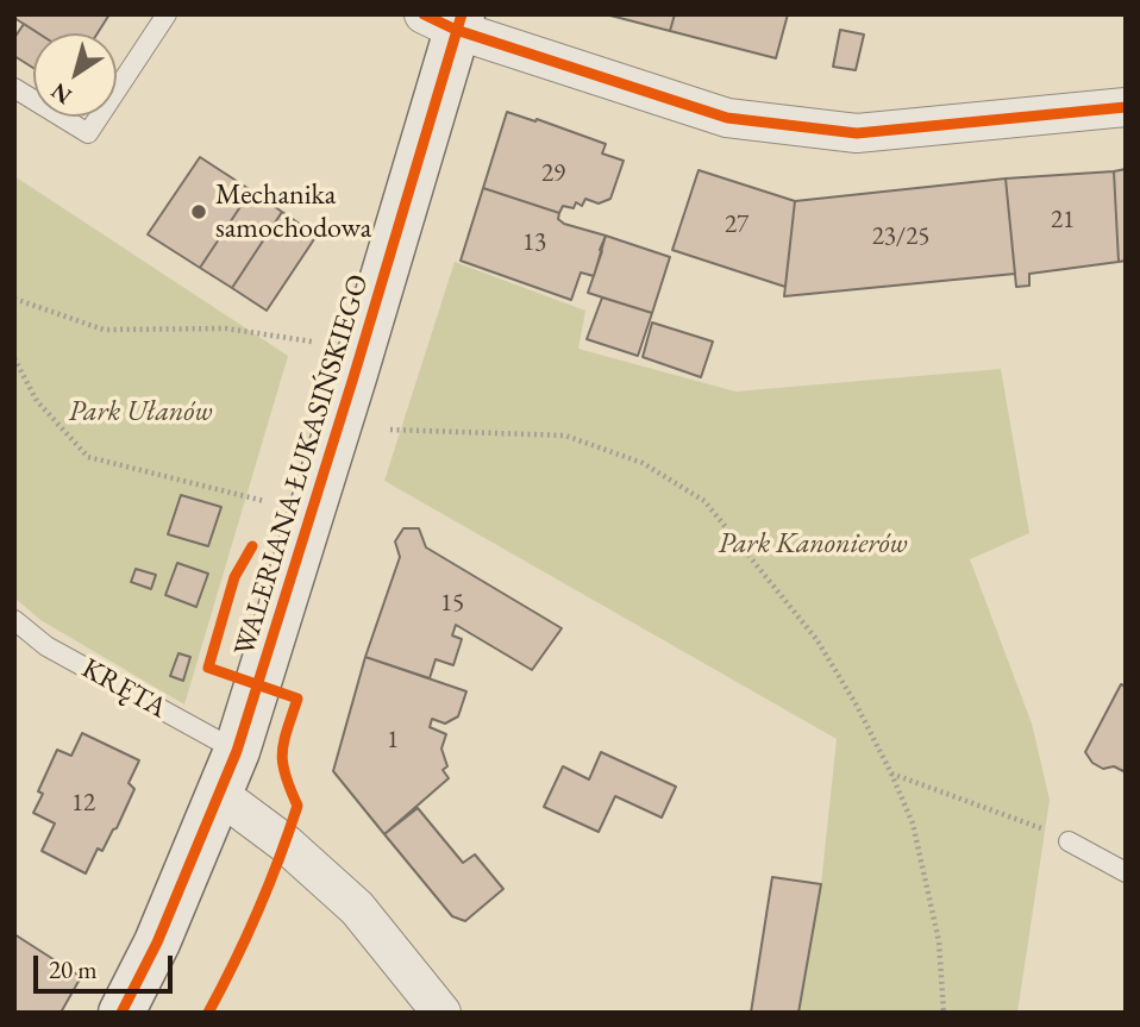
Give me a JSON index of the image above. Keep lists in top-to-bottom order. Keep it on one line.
{"streets":{"street":["WALERIANA ŁUKASIŃSKIEGO"],"lane":["KRĘTA"]},"crossings":[["WALERIANA ŁUKASIŃSKIEGO","KRĘTA"]],"parks":["Park Ułanów","Park Kanonierów"],"places":["Mechanika samochodowa"],"house_numbers":["29","21","27","23/25","13","15","1","12"],"scale_bar":"20 m","north":"bottom left"}
